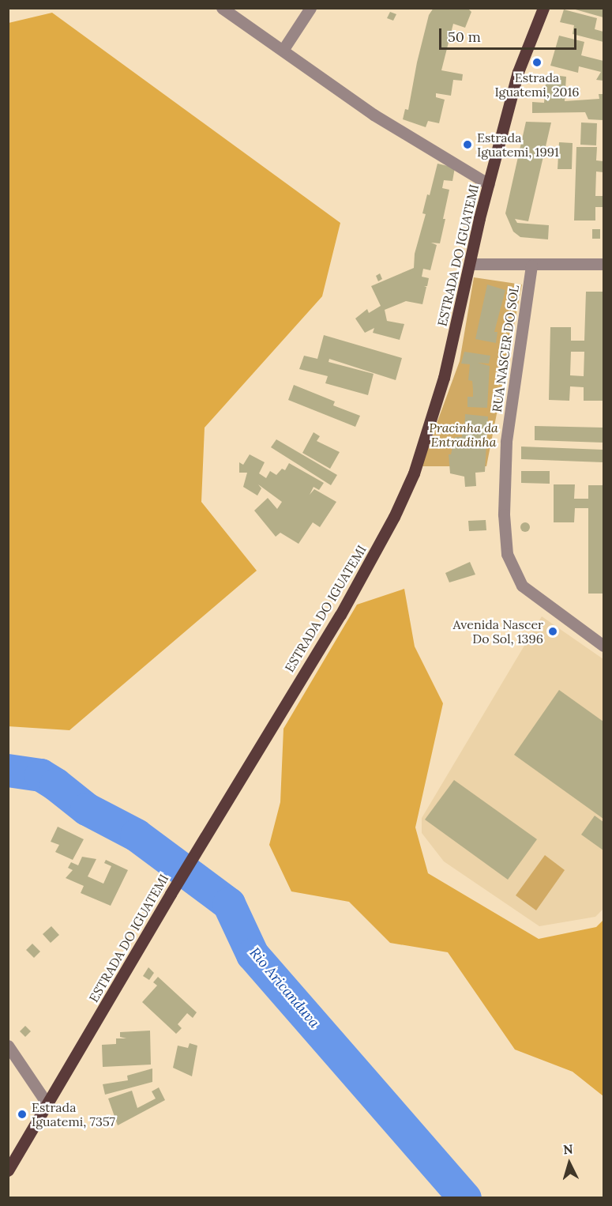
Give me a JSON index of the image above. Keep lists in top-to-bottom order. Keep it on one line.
{"streets":{"main road":["ESTRADA DO IGUATEMI"],"street":["RUA NASCER DO SOL"]},"crossings":[["ESTRADA DO IGUATEMI","RUA NASCER DO SOL"]],"water":["Rio Aricanduva"],"parks":["Pracinha da Entradinha"],"places":["Estrada Iguatemi, 2016","Estrada Iguatemi, 1991","Avenida Nascer Do Sol, 1396","Estrada Iguatemi, 7357"],"scale_bar":"50 m","north":"top"}
